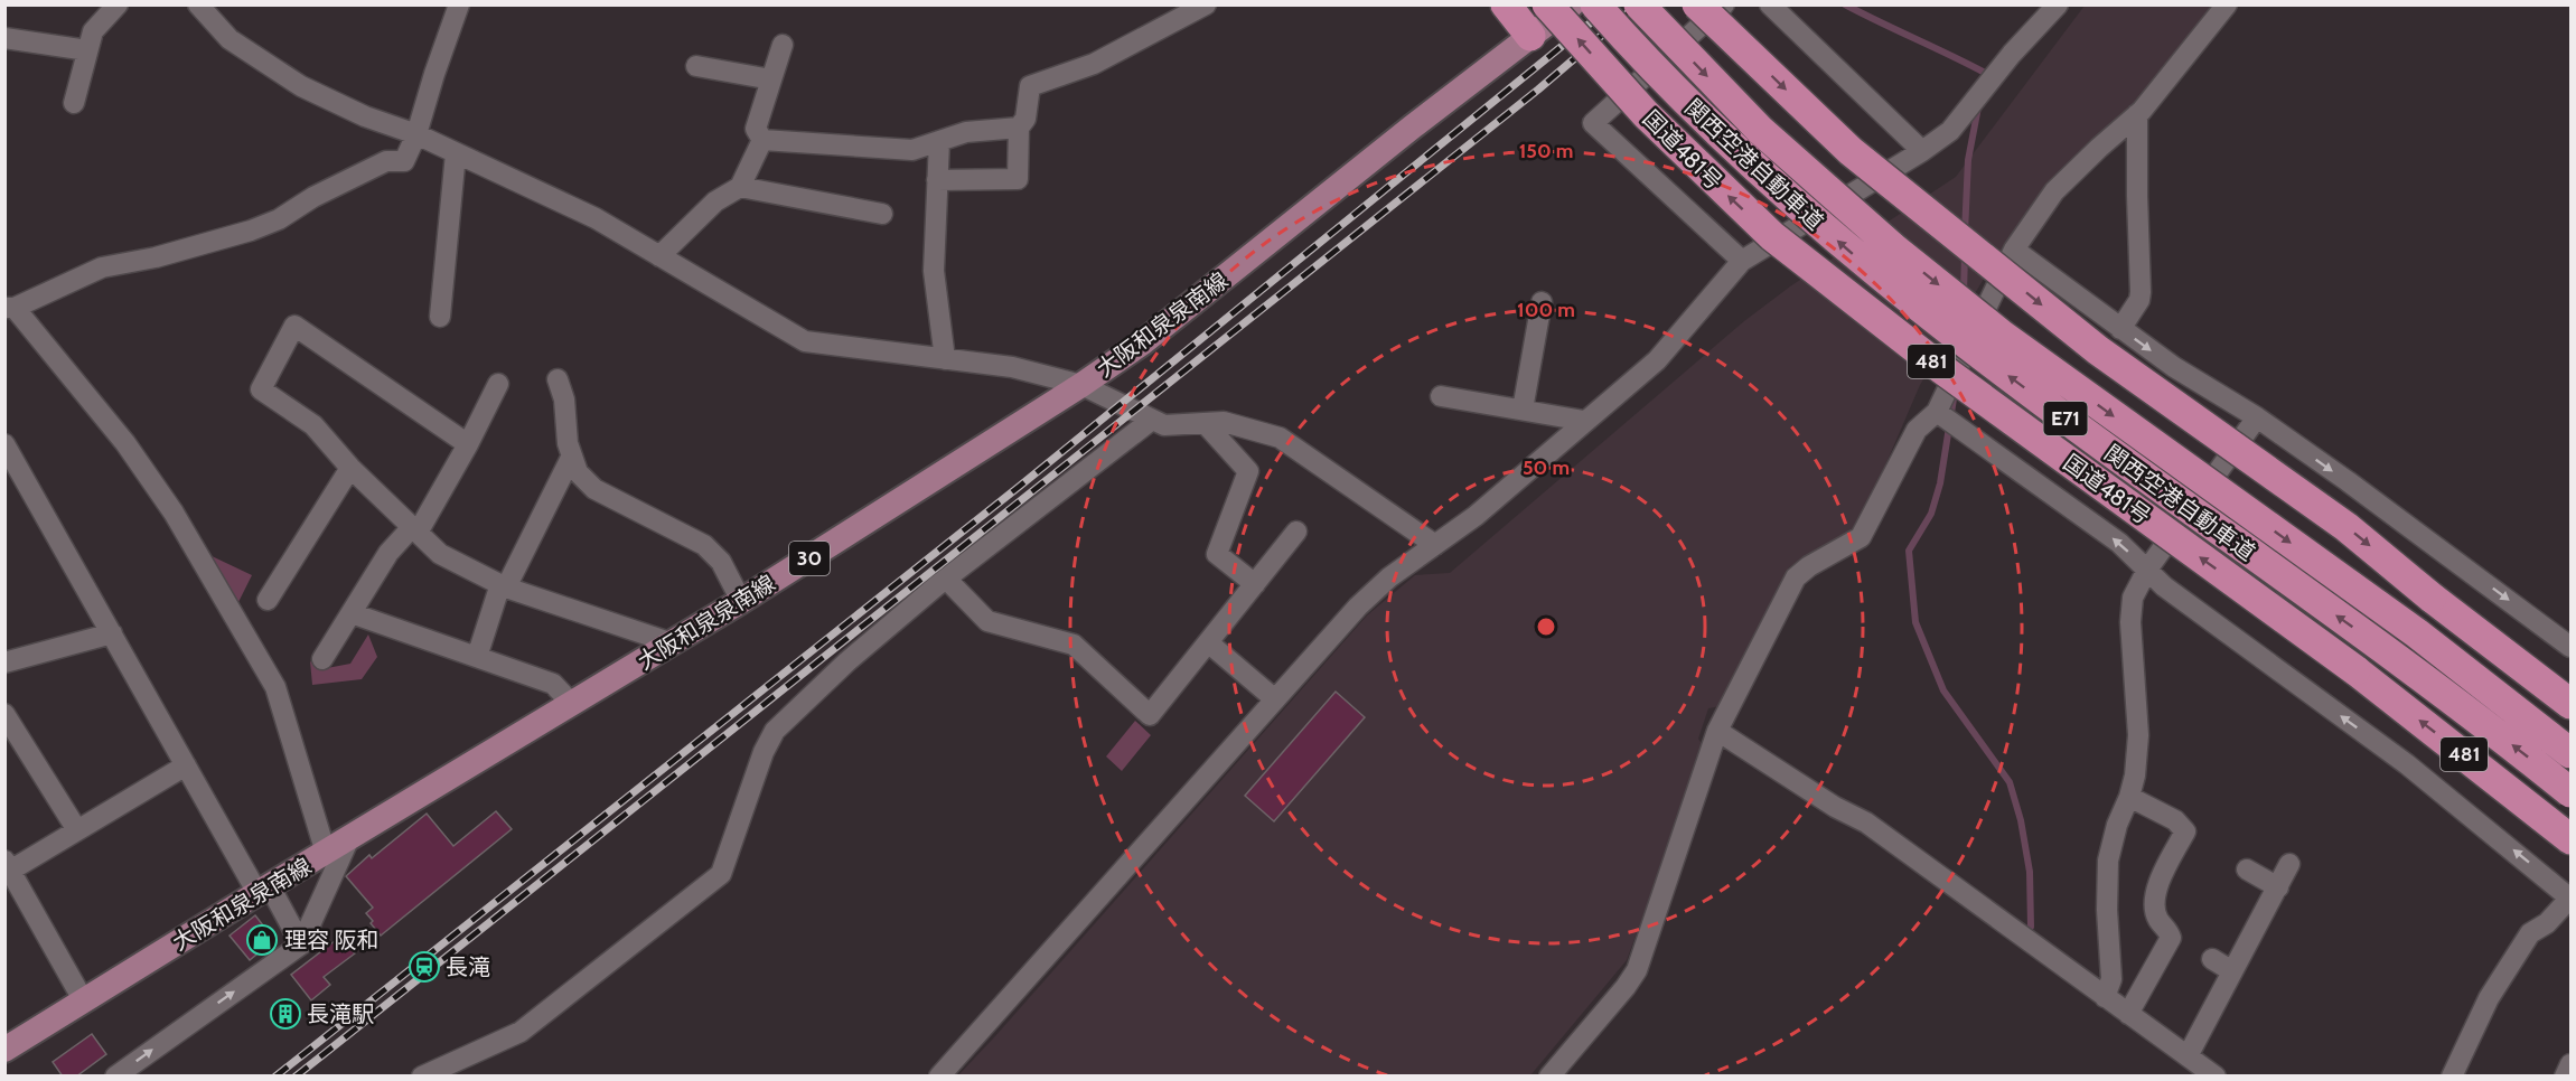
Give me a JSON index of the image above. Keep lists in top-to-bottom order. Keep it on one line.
{"streets":{"highway":["国道481号","関西空港自動車道","481","E71"],"main road":["大阪和泉泉南線","30"]},"places":{"shop":["理容 阪和"],"station":["長滝"],"building":["長滝駅"]},"rings":["150 m","100 m","50 m"]}
